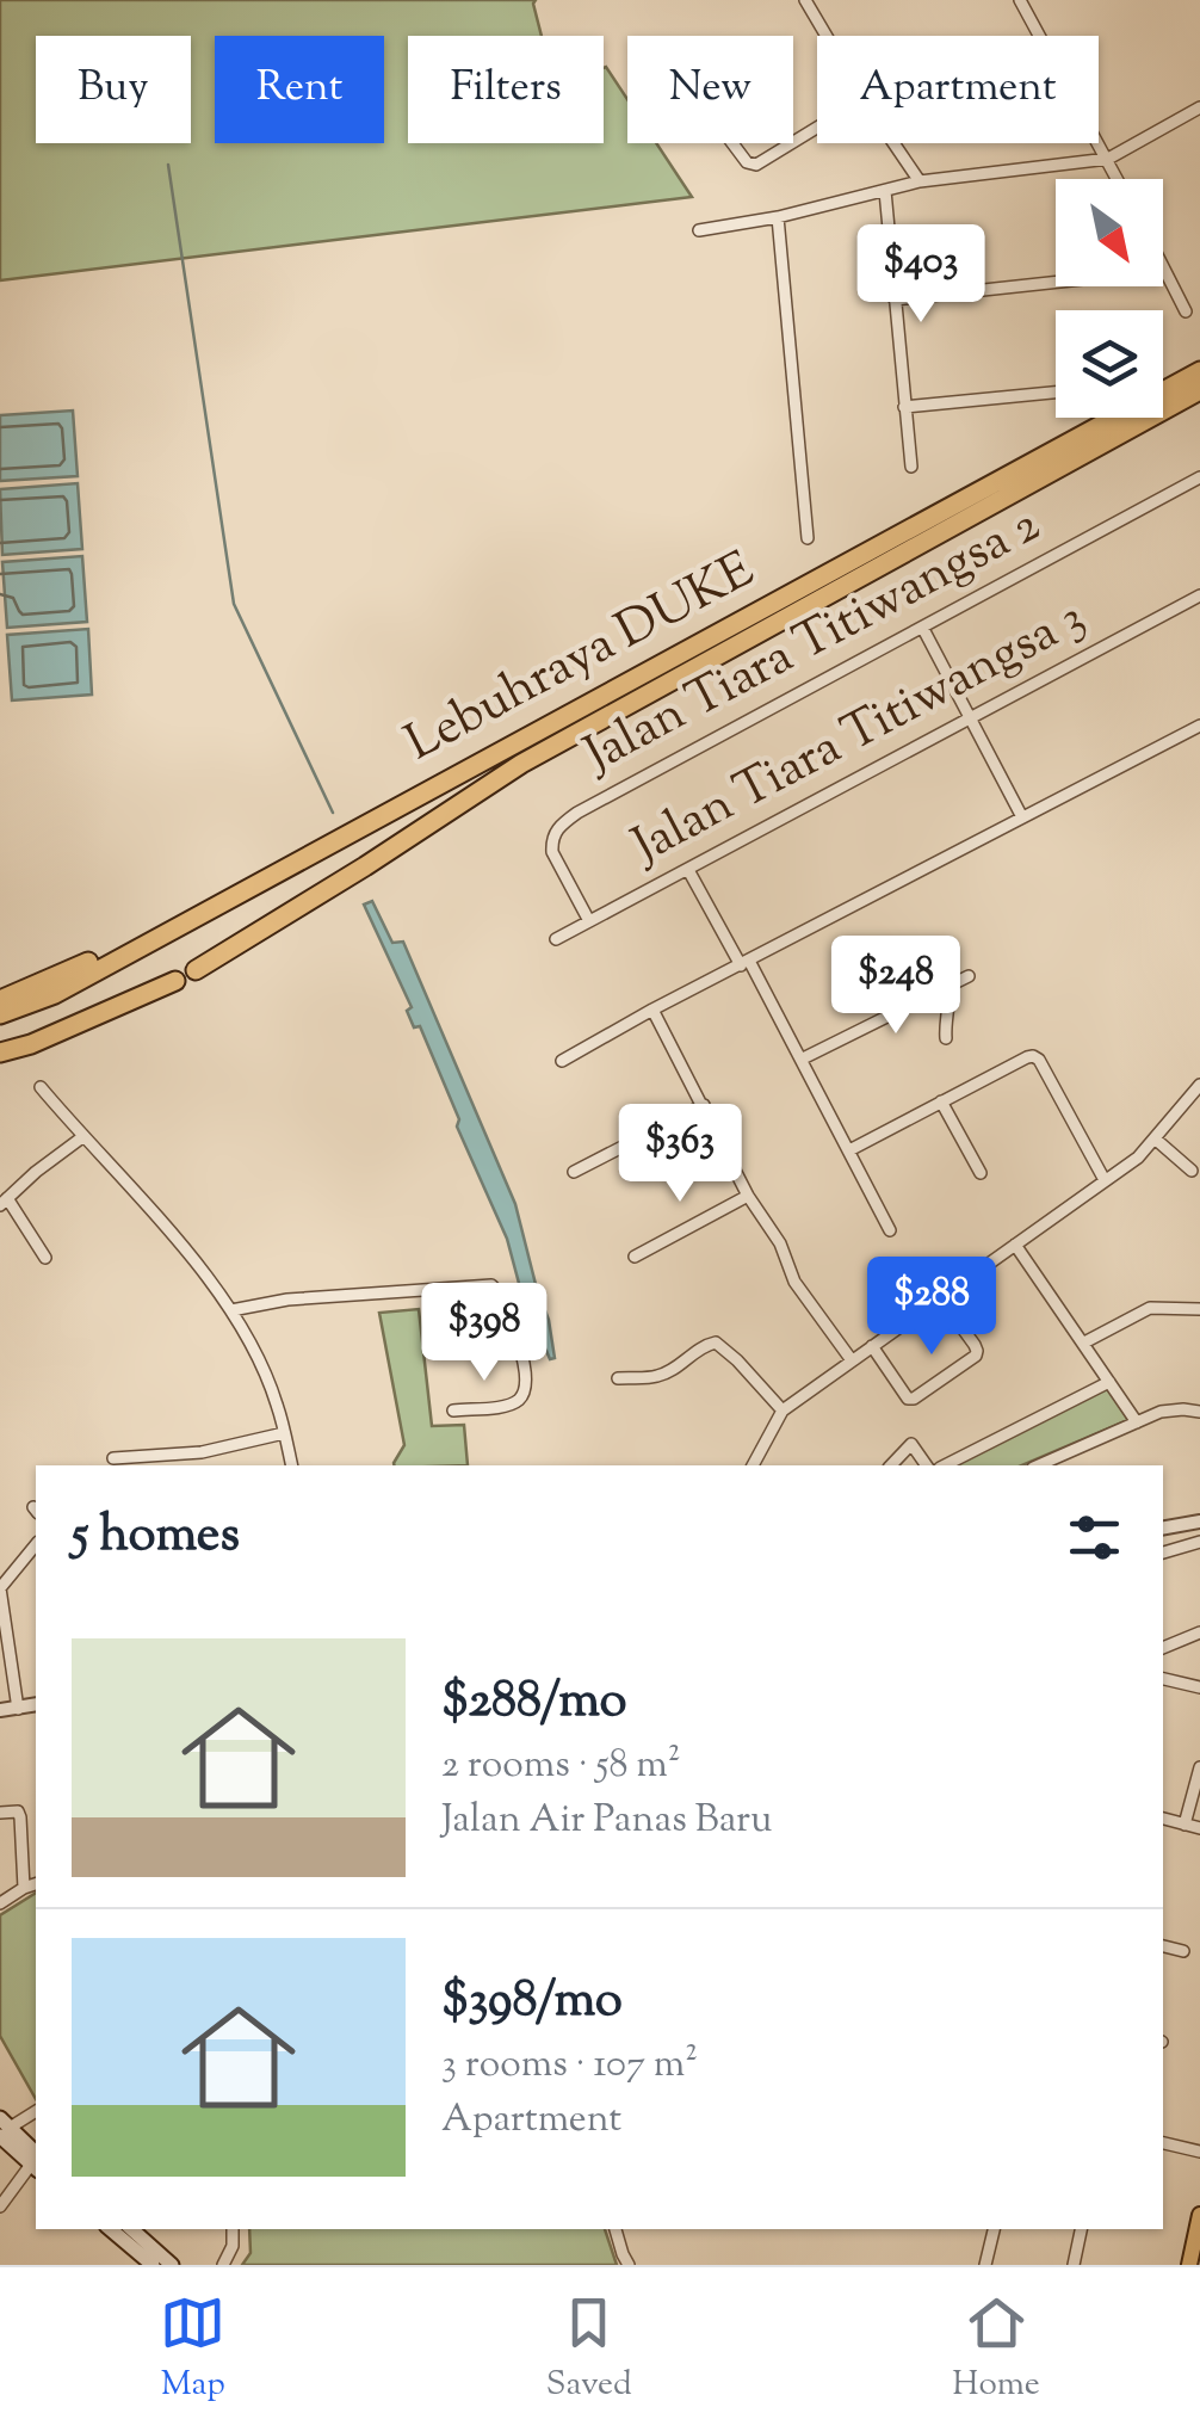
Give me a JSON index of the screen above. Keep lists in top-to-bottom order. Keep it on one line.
{"streets":{"highway":["Lebuhraya DUKE"],"street":["Jalan Tiara Titiwangsa 2","Jalan Tiara Titiwangsa 3"]},"crossings":[["Jalan Tiara Titiwangsa 2","Jalan Tiara Titiwangsa 3"]],"north":"bottom right","page":{"chip":["Buy","Rent","Filters","New","Apartment"],"price":["$403","$248","$363","$288","$398"],"heading":"5 homes","list":[{"name":"$288/mo","note":"2 rooms · 58 m² · Jalan Air Panas Baru"},{"name":"$398/mo","note":"3 rooms · 107 m² · Apartment"}],"tabs":["Map","Saved","Home"]}}
